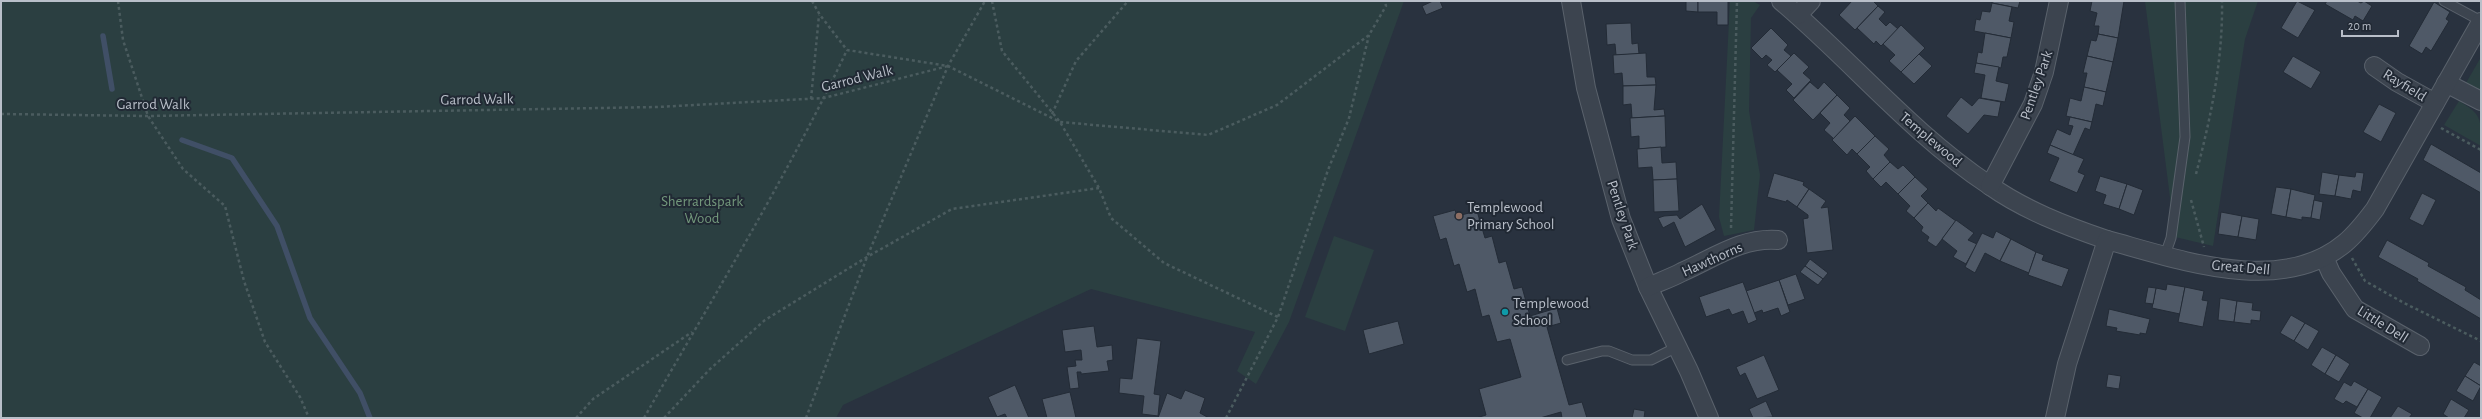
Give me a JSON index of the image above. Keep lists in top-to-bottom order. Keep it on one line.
{"streets":{"street":["Pentley Park","Rayfield","Templewood","Hawthorns","Great Dell","Little Dell"],"path":["Garrod Walk"]},"crossings":[["Pentley Park","Templewood"],["Pentley Park","Hawthorns"],["Rayfield","Great Dell"],["Templewood","Great Dell"],["Great Dell","Little Dell"]],"parks":["Sherrardspark Wood"],"places":["Templewood Primary School","Templewood School"],"scale_bar":"20 m"}
